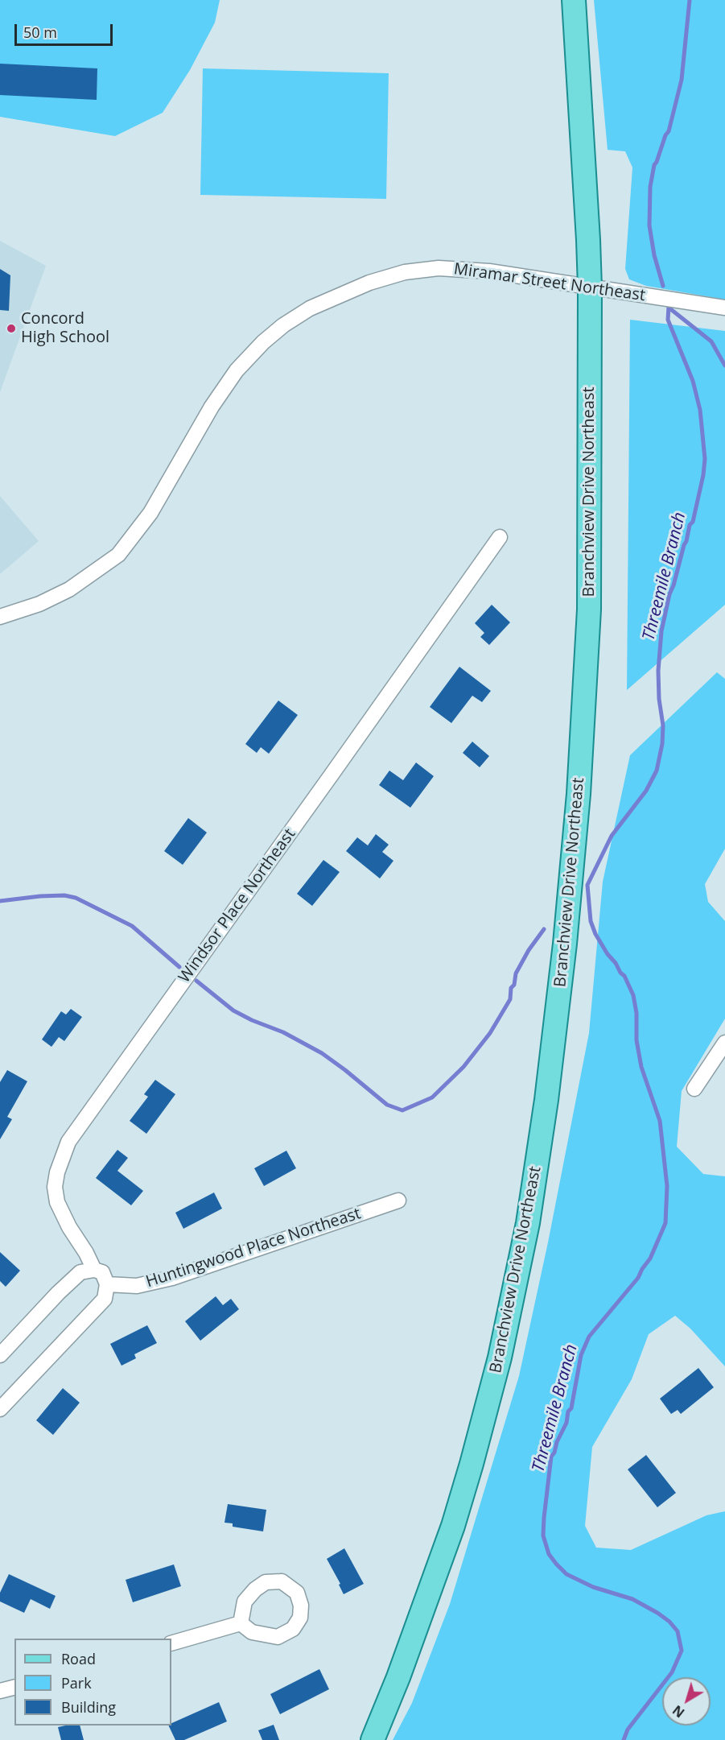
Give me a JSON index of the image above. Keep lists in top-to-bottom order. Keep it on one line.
{"streets":{"main road":["Branchview Drive Northeast"],"street":["Miramar Street Northeast","Windsor Place Northeast","Huntingwood Place Northeast"]},"crossings":[["Miramar Street Northeast","Branchview Drive Northeast"],["Windsor Place Northeast","Huntingwood Place Northeast"]],"water":["Threemile Branch"],"places":["Concord High School"],"legend":["Road","Park","Building"],"scale_bar":"50 m","north":"bottom left"}
